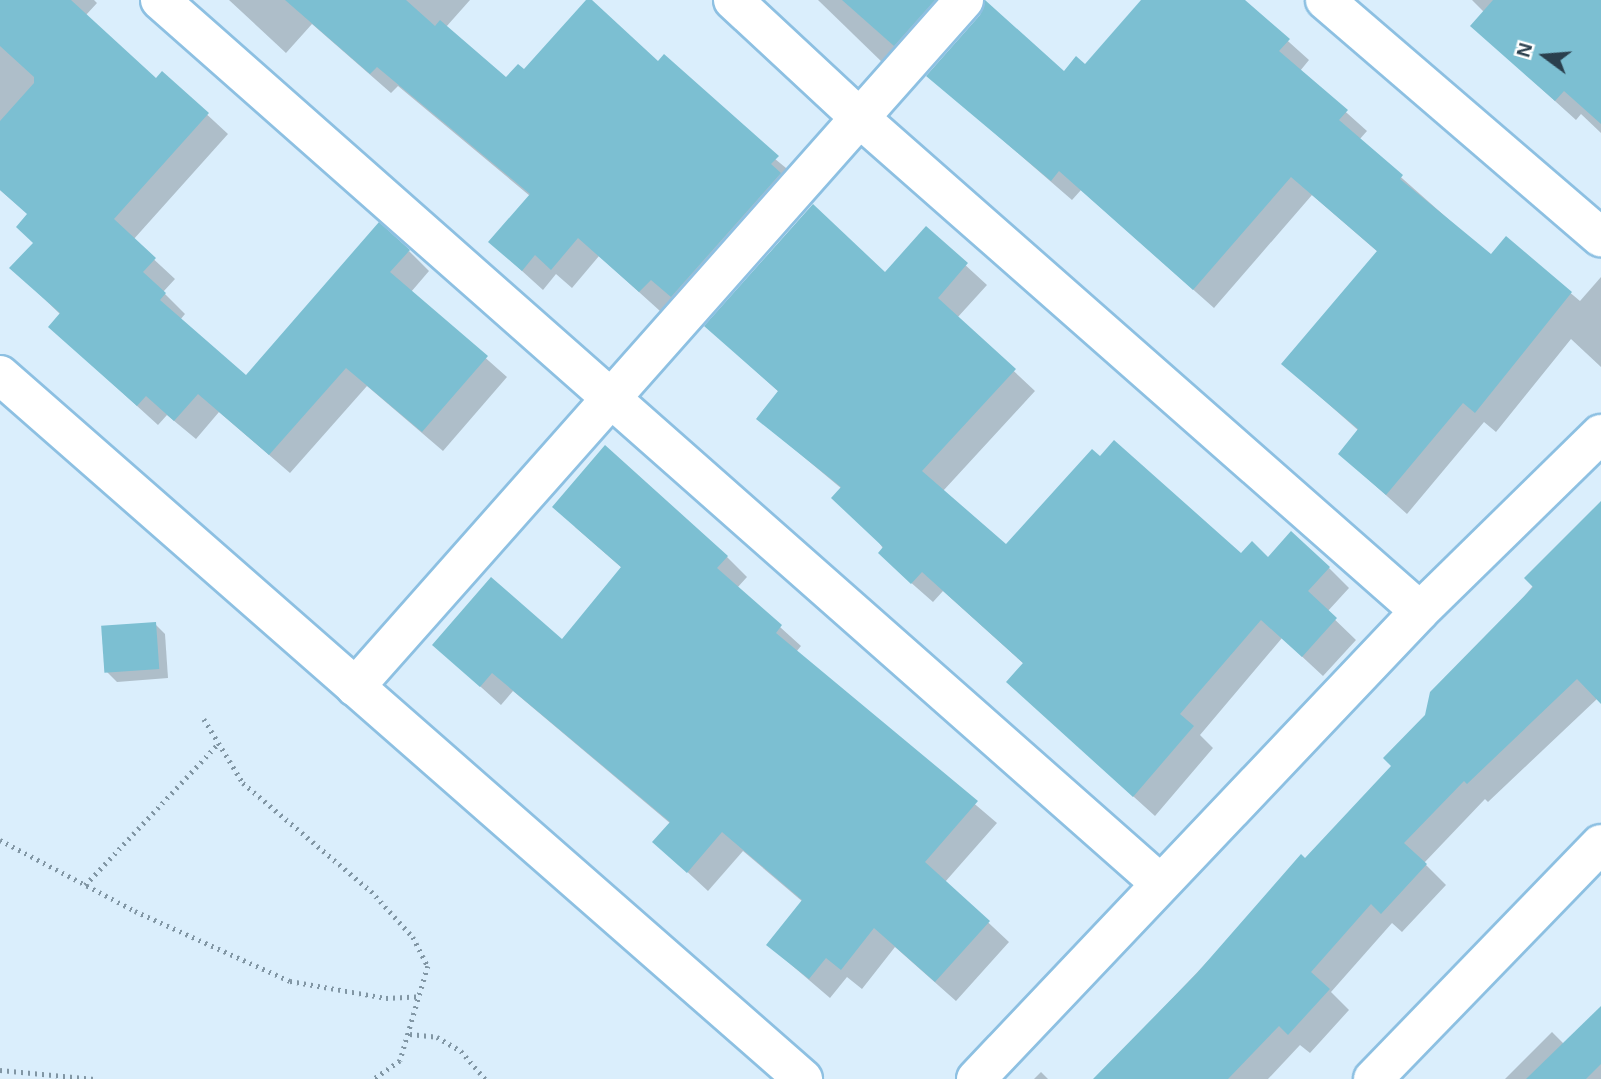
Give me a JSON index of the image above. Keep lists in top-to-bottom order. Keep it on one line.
{"north":"left"}
